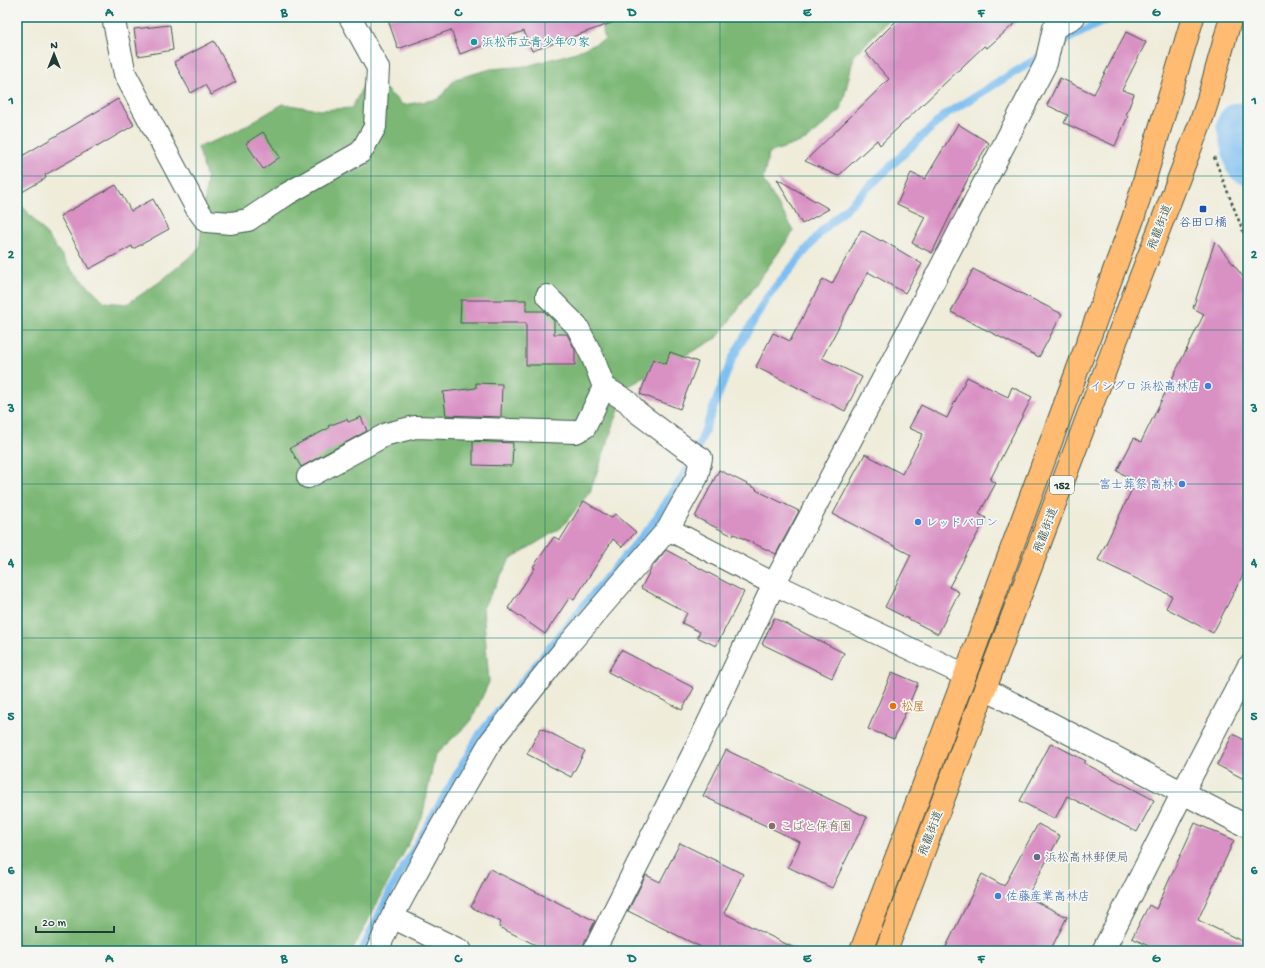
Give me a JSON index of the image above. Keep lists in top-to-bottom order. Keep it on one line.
{"streets":{"highway":["飛龍街道","152"]},"places":{"other":["浜松市立青少年の家","イシグロ 浜松高林店","富士葬祭 高林","レッドバロン","松屋","こばと保育園","浜松高林郵便局","佐藤産業高林店"],"transit":["谷田口橋"]},"scale_bar":"20 m","north":"top","grid":{"columns":["A","B","C","D","E","F","G"],"rows":["1","2","3","4","5","6"]}}
